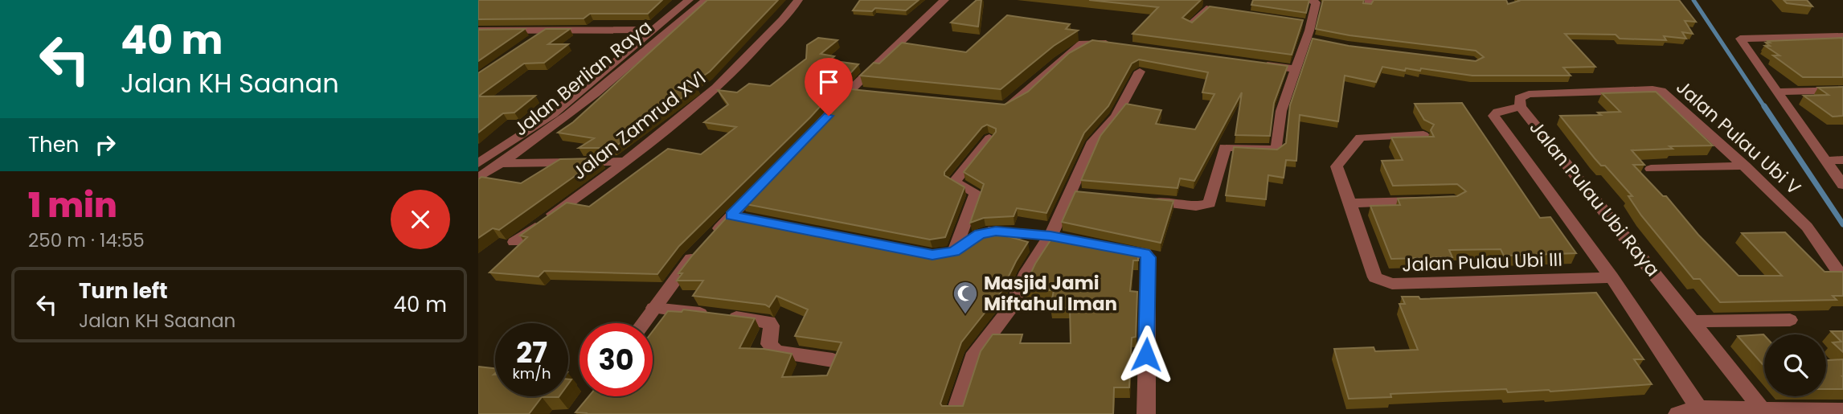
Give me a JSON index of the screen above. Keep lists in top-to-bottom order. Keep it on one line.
{"streets":{"street":["Jalan Berlian Raya","Jalan Zamrud XVI","Jalan Pulau Ubi V","Jalan Pulau Ubi Raya","Jalan Pulau Ubi III"]},"crossings":[["Jalan Pulau Ubi V","Jalan Pulau Ubi Raya"],["Jalan Pulau Ubi Raya","Jalan Pulau Ubi III"]],"places":{"mosque":["Masjid Jami Miftahul Iman"]},"page":{"turn":["40 m","Jalan KH Saanan"],"then":"Then","heading":["1 min","250 m · 14:55"],"list":[{"name":"Turn left","note":"Jalan KH Saanan","value":"40 m"}],"speed":"27 km/h","limit":"30"}}
